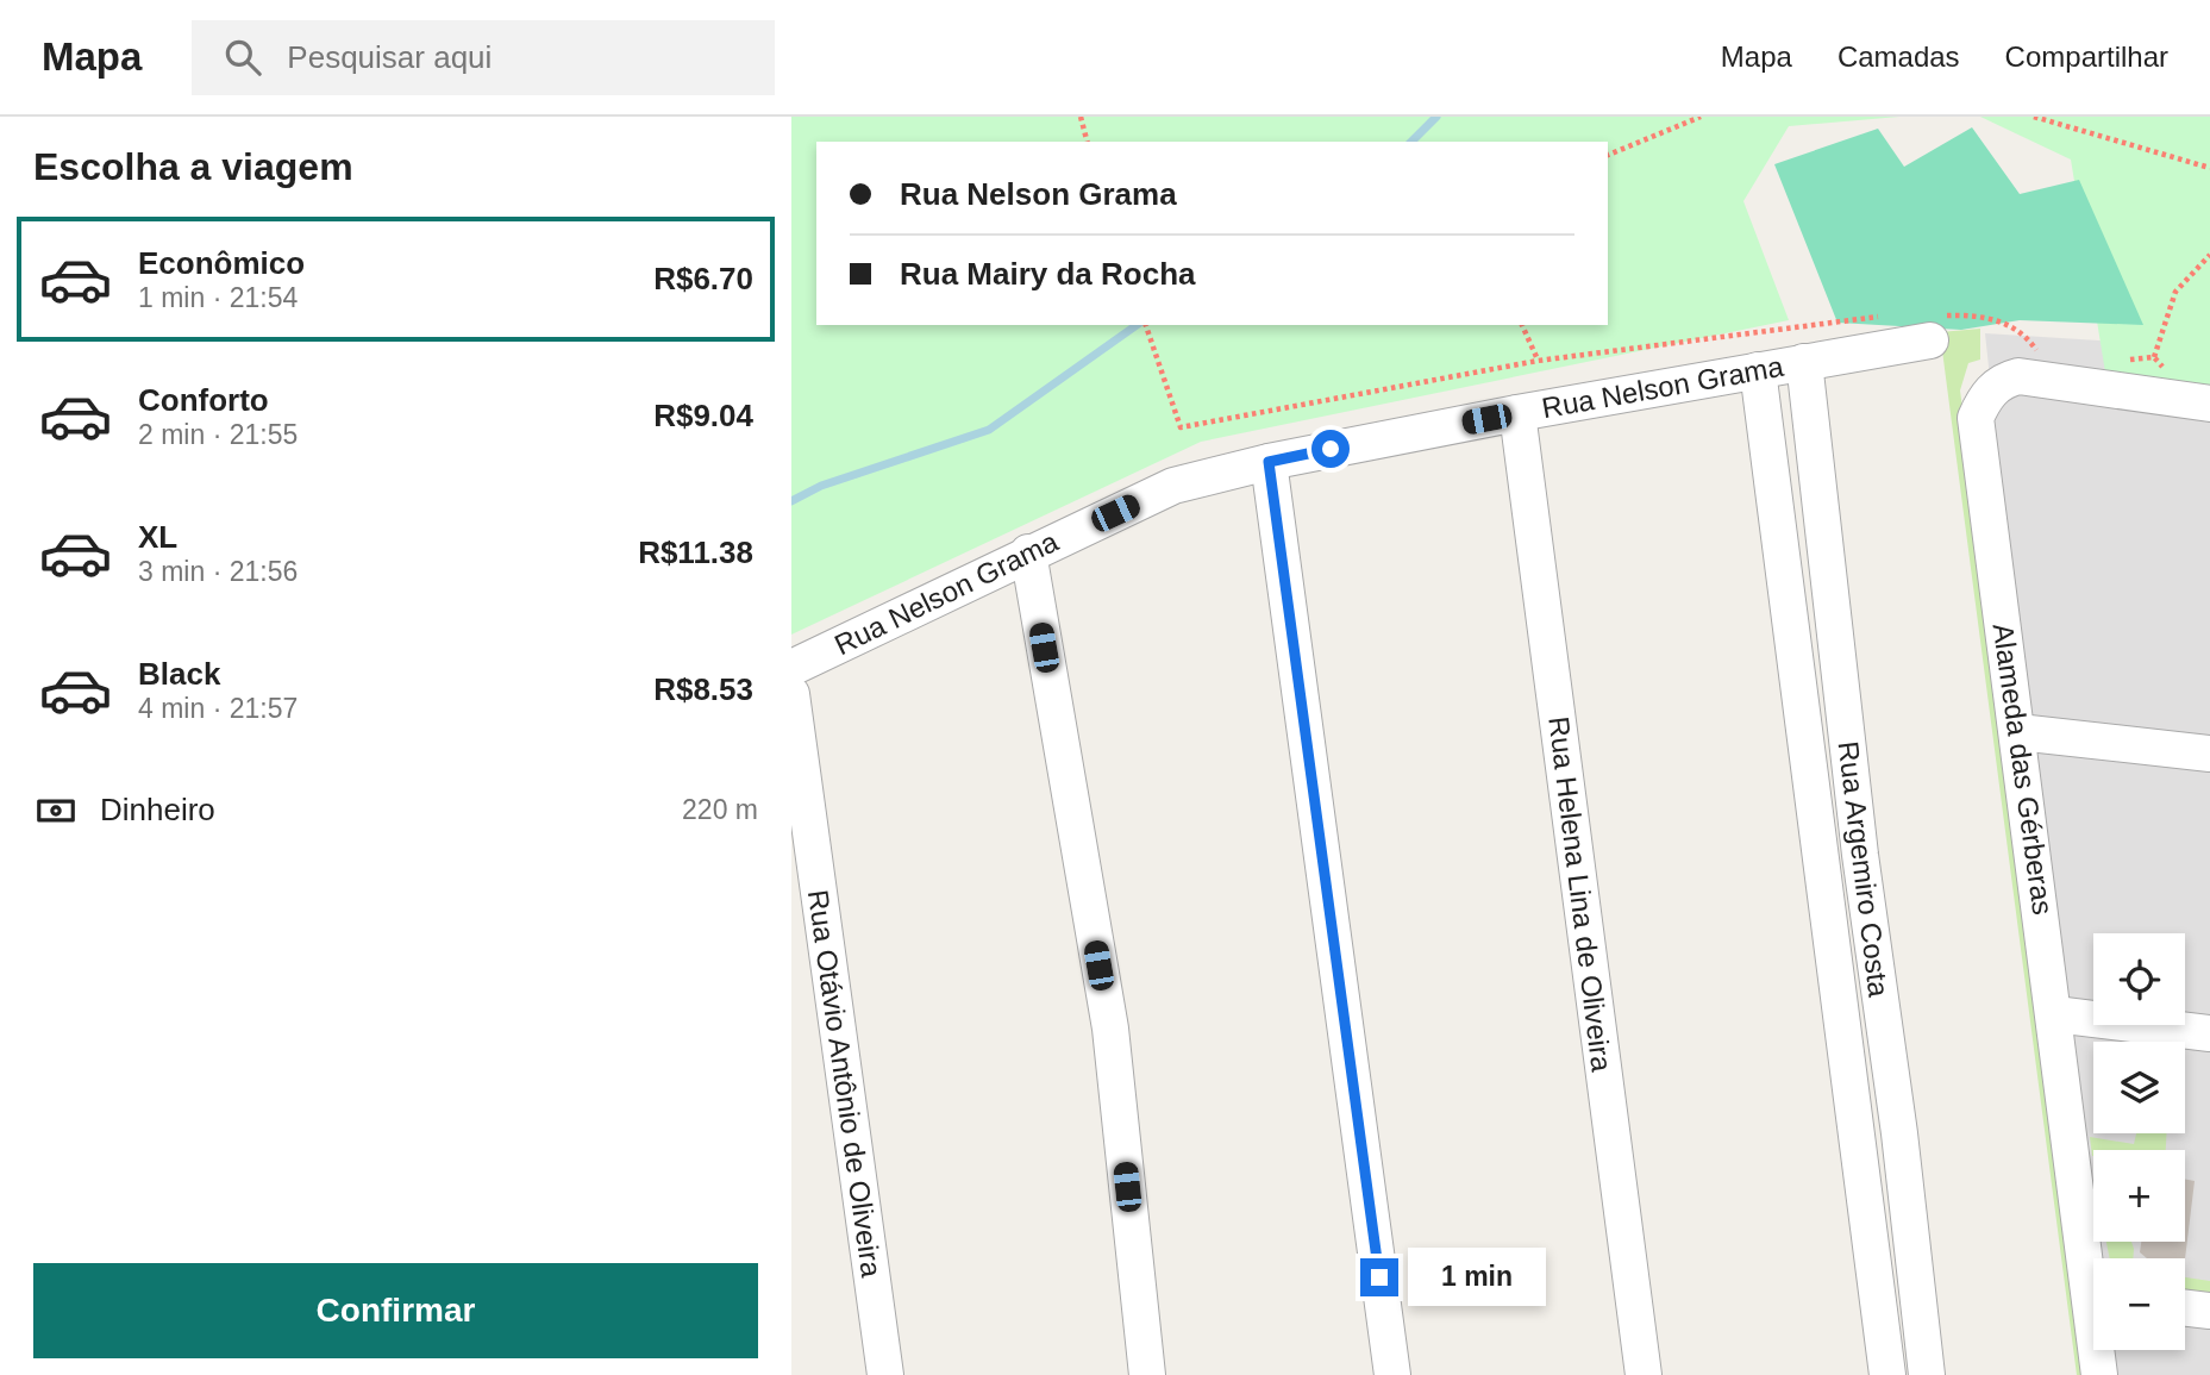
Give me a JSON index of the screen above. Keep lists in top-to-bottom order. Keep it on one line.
{"streets":{"street":["Rua Nelson Grama","Alameda das Gérberas","Rua Argemiro Costa","Rua Helena Lina de Oliveira","Rua Otávio Antônio de Oliveira"]},"crossings":[["Rua Nelson Grama","Rua Argemiro Costa"],["Rua Nelson Grama","Rua Helena Lina de Oliveira"]],"page":{"header":"Mapa","search":"Pesquisar aqui","nav":["Mapa","Camadas","Compartilhar"],"heading":"Escolha a viagem","banner":["Rua Nelson Grama","Rua Mairy da Rocha"],"list":[{"name":"Econômico","note":"1 min · 21:54","value":"R$6.70"},{"name":"Conforto","note":"2 min · 21:55","value":"R$9.04"},{"name":"XL","note":"3 min · 21:56","value":"R$11.38"},{"name":"Black","note":"4 min · 21:57","value":"R$8.53"}],"pay":["Dinheiro","220 m"],"map_buttons":["+","−"],"buttons":"Confirmar","bubble":"1 min"}}
